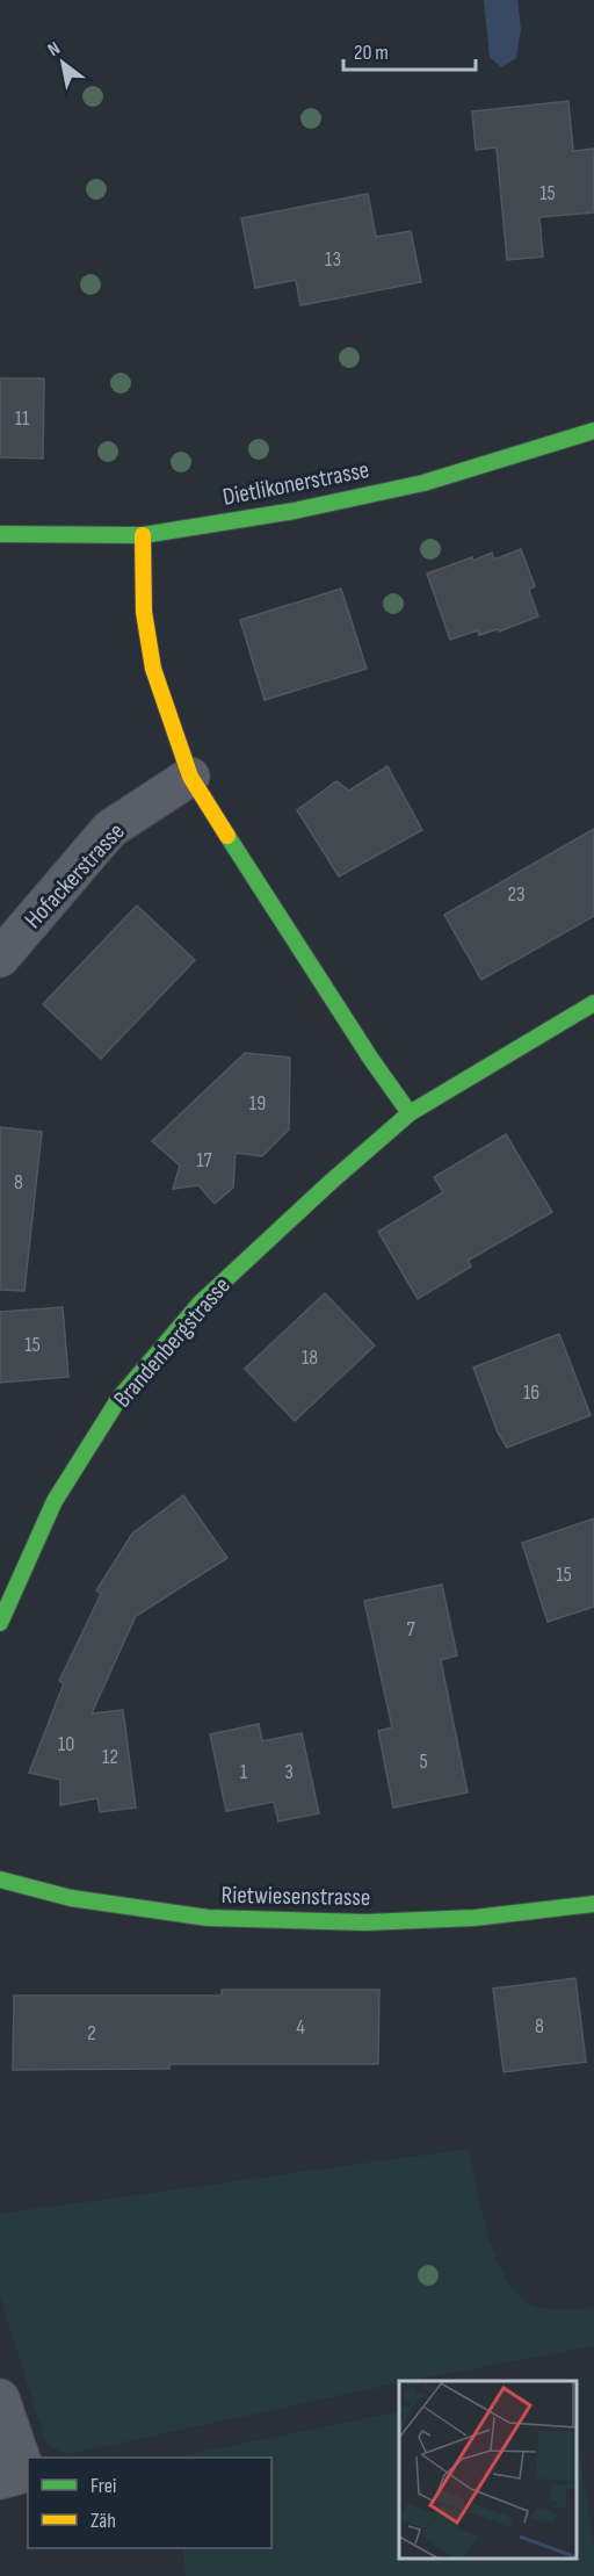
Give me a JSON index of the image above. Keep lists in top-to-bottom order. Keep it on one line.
{"streets":{"street":["Dietlikonerstrasse","Hofackerstrasse","Brandenbergstrasse","Rietwiesenstrasse"]},"house_numbers":["15","13","11","23","19","17","8","15","18","16","15","7","10","12","5","1","3","8","4","2"],"legend":["Frei","Zäh"],"scale_bar":"20 m","north":"top left"}
